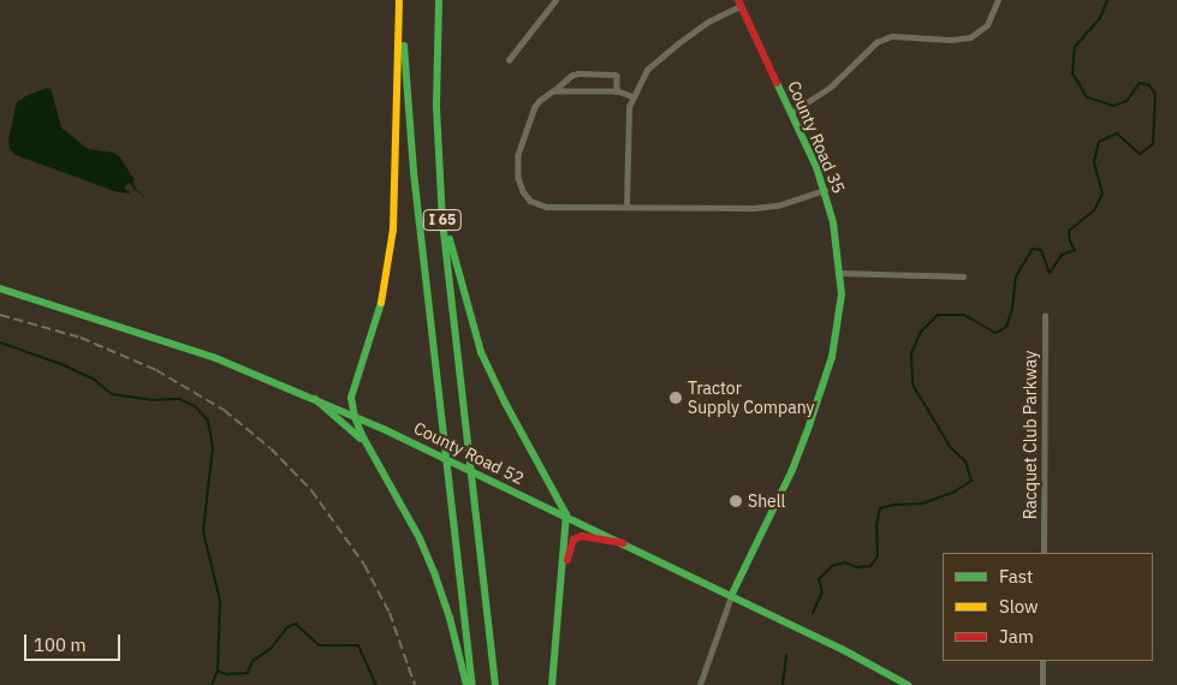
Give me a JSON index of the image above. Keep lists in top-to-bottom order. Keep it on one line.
{"streets":{"main road":["County Road 35","I 65","County Road 52"],"street":["Racquet Club Parkway"]},"crossings":[["County Road 35","County Road 52"]],"places":["Tractor Supply Company","Shell"],"legend":["Fast","Slow","Jam"],"scale_bar":"100 m"}
